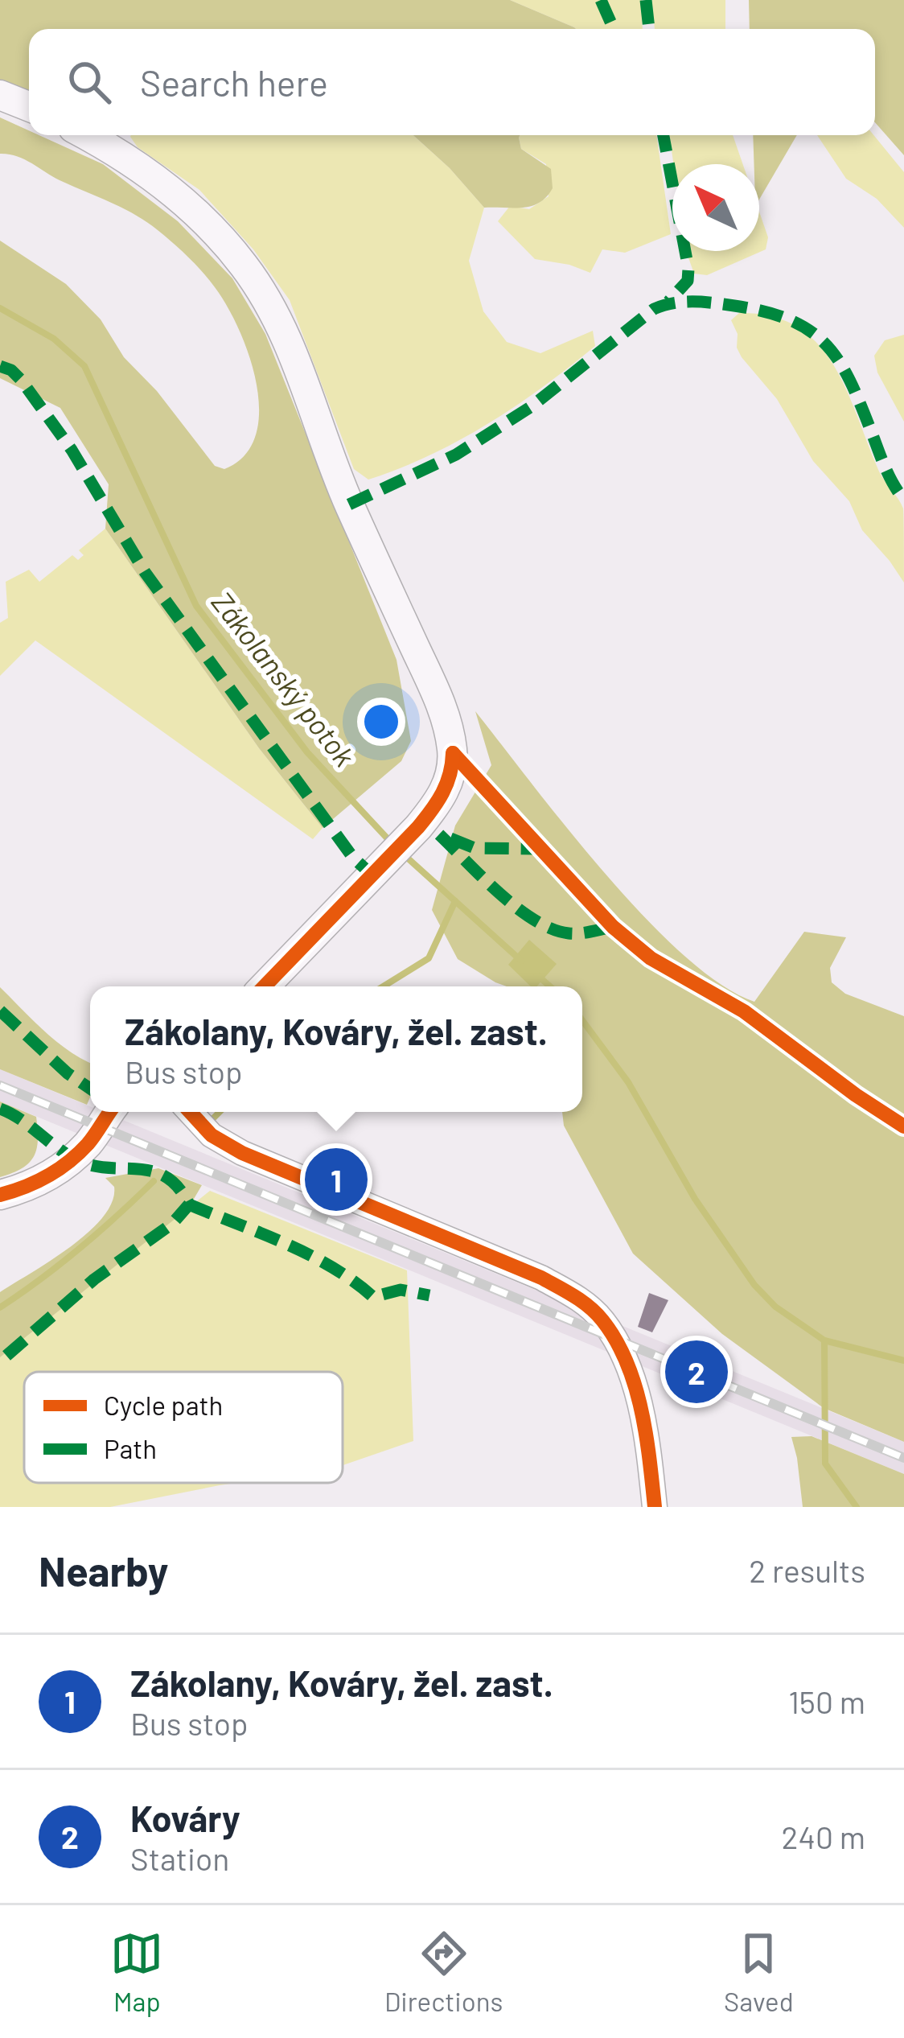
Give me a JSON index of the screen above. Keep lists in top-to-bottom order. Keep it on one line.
{"water":["Zákolanský potok"],"legend":["Cycle path","Path"],"north":"top left","page":{"search":"Search here","popup":["Zákolany, Kováry, žel. zast.","Bus stop"],"pins":["1","2"],"heading":["Nearby","2 results"],"list":[{"mark":"1","name":"Zákolany, Kováry, žel. zast.","note":"Bus stop","value":"150 m"},{"mark":"2","name":"Kováry","note":"Station","value":"240 m"}],"nav":["Map","Directions","Saved"]}}
